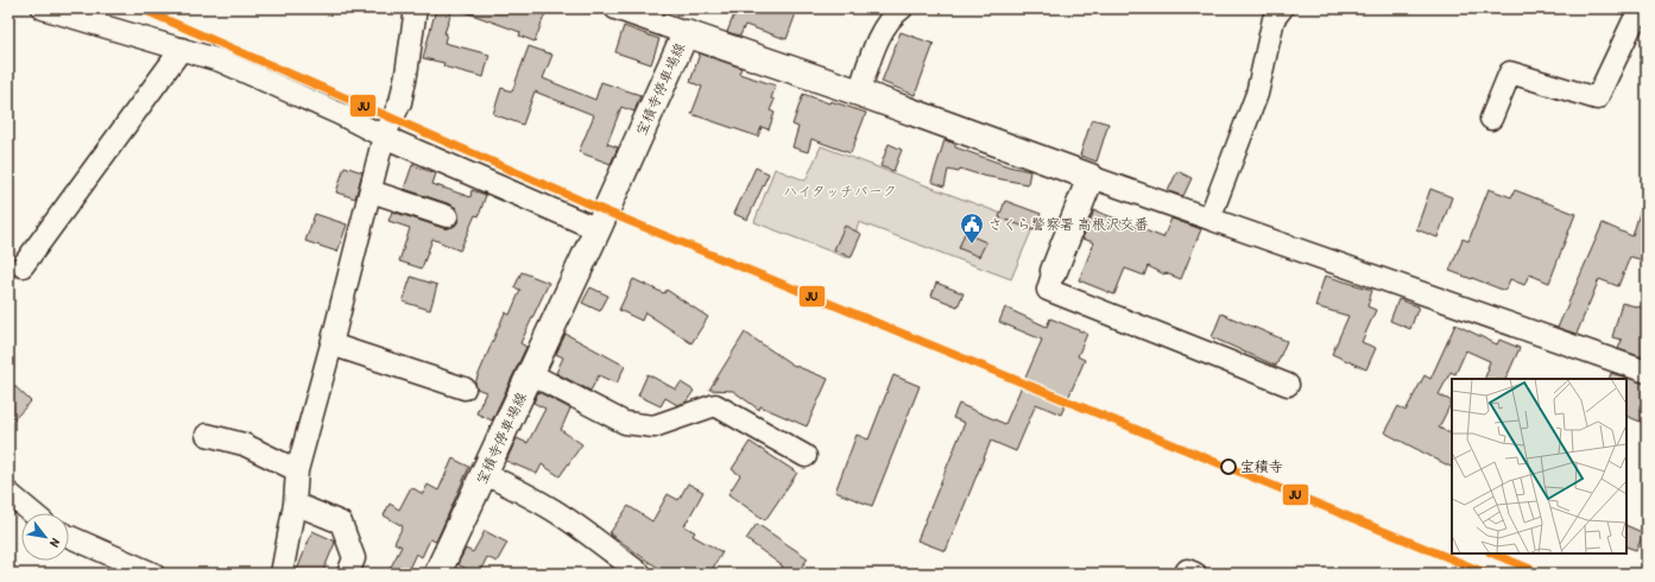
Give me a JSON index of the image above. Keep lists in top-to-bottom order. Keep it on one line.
{"streets":{"main road":["宝積寺停車場線"]},"parks":["ハイタッチパーク"],"places":{"public building":["さくら警察署 高根沢交番"],"other":["宝積寺"]},"lines":["transit line JU"],"north":"bottom right"}
